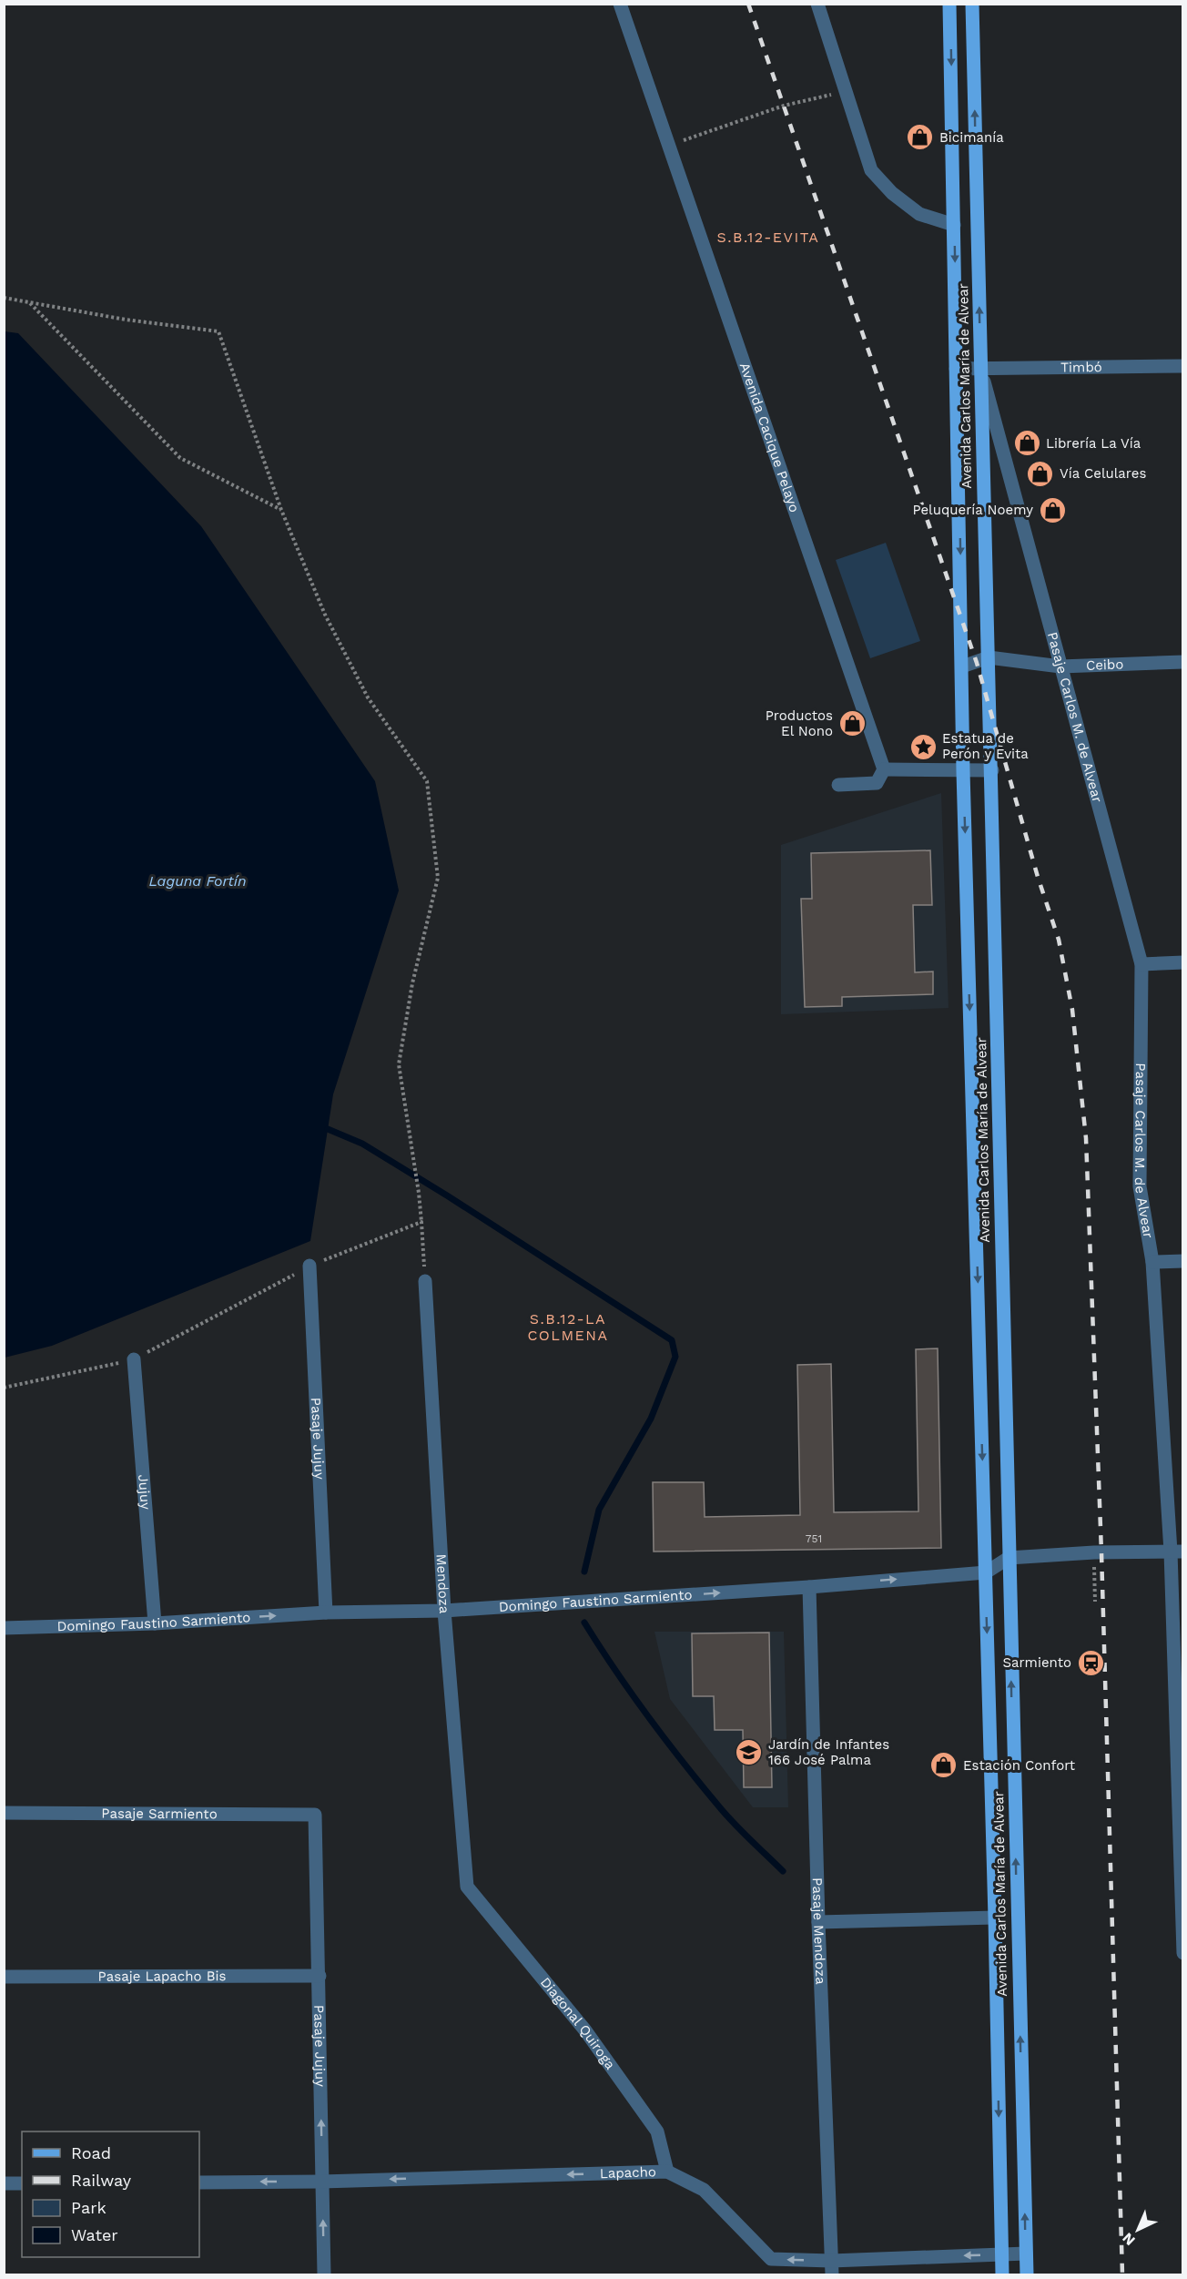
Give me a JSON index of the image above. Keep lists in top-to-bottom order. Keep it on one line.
{"streets":{"main road":["Avenida Carlos María de Alvear"],"street":["Timbó","Avenida Cacique Pelayo","Ceibo","Pasaje Carlos M. de Alvear","Pasaje Jujuy","Jujuy","Mendoza","Domingo Faustino Sarmiento","Pasaje Sarmiento","Pasaje Mendoza","Pasaje Lapacho Bis","Diagonal Quiroga","Lapacho"]},"crossings":[["Timbó","Avenida Carlos María de Alvear"],["Timbó","Pasaje Carlos M. de Alvear"],["Avenida Carlos María de Alvear","Ceibo"],["Avenida Carlos María de Alvear","Pasaje Carlos M. de Alvear"],["Avenida Carlos María de Alvear","Domingo Faustino Sarmiento"],["Avenida Carlos María de Alvear","Lapacho"],["Ceibo","Pasaje Carlos M. de Alvear"],["Pasaje Carlos M. de Alvear","Domingo Faustino Sarmiento"],["Pasaje Jujuy","Domingo Faustino Sarmiento"],["Pasaje Jujuy","Pasaje Sarmiento"],["Pasaje Jujuy","Pasaje Lapacho Bis"],["Pasaje Jujuy","Lapacho"],["Jujuy","Domingo Faustino Sarmiento"],["Mendoza","Domingo Faustino Sarmiento"],["Mendoza","Diagonal Quiroga"],["Domingo Faustino Sarmiento","Pasaje Mendoza"],["Pasaje Mendoza","Lapacho"],["Diagonal Quiroga","Lapacho"]],"one_way":["Pasaje Jujuy","Domingo Faustino Sarmiento","Lapacho"],"districts":["S.B.12-EVITA","S.B.12-LA COLMENA"],"water":["Laguna Fortín"],"places":{"shop":["Bicimanía","Librería La Vía","Vía Celulares","Peluquería Noemy","Productos El Nono","Estación Confort"],"place":["Estatua de Perón y Evita"],"station":["Sarmiento"],"school or university":["Jardín de Infantes 166 José Palma"]},"house_numbers":["751"],"legend":["Road","Railway","Park","Water"],"north":"bottom left"}
